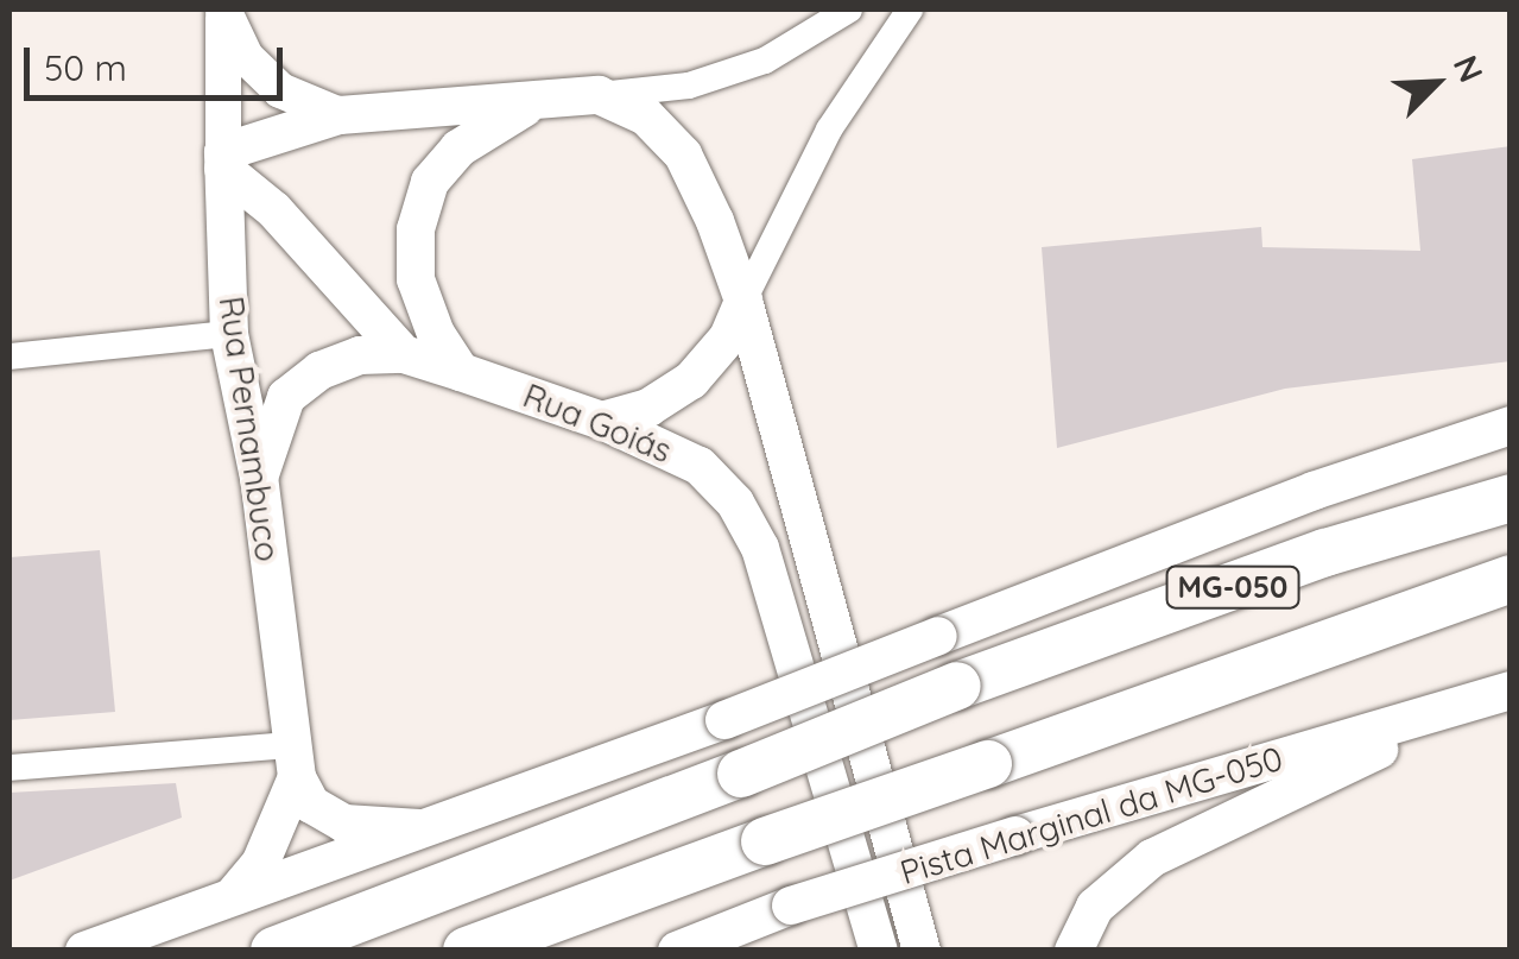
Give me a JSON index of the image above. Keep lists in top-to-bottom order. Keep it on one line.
{"streets":{"highway":["MG-050"],"main road":["Rua Goiás","Rua Pernambuco","Pista Marginal da MG-050"]},"crossings":[["Rua Goiás","Rua Pernambuco"]],"scale_bar":"50 m","north":"top right"}
